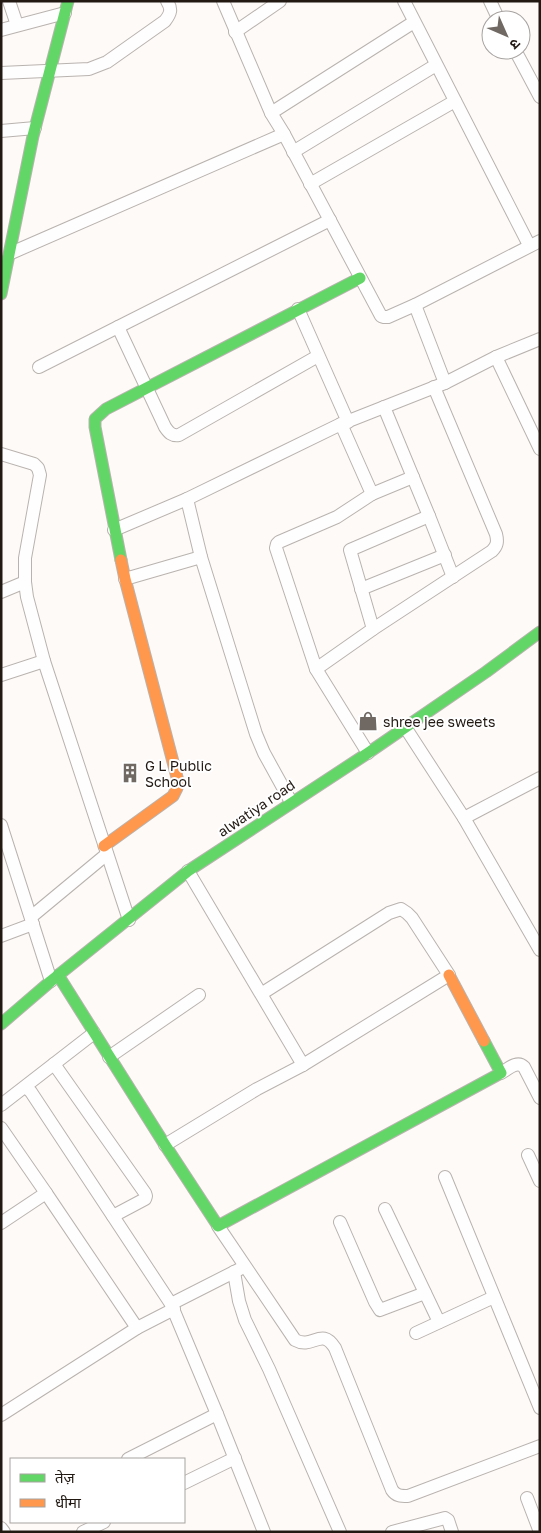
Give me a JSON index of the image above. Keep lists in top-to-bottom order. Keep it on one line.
{"streets":{"street":["alwatiya road"]},"places":{"shop":["shree jee sweets"],"building":["G L Public School"]},"legend":["तेज़","धीमा"],"north":"bottom right"}
